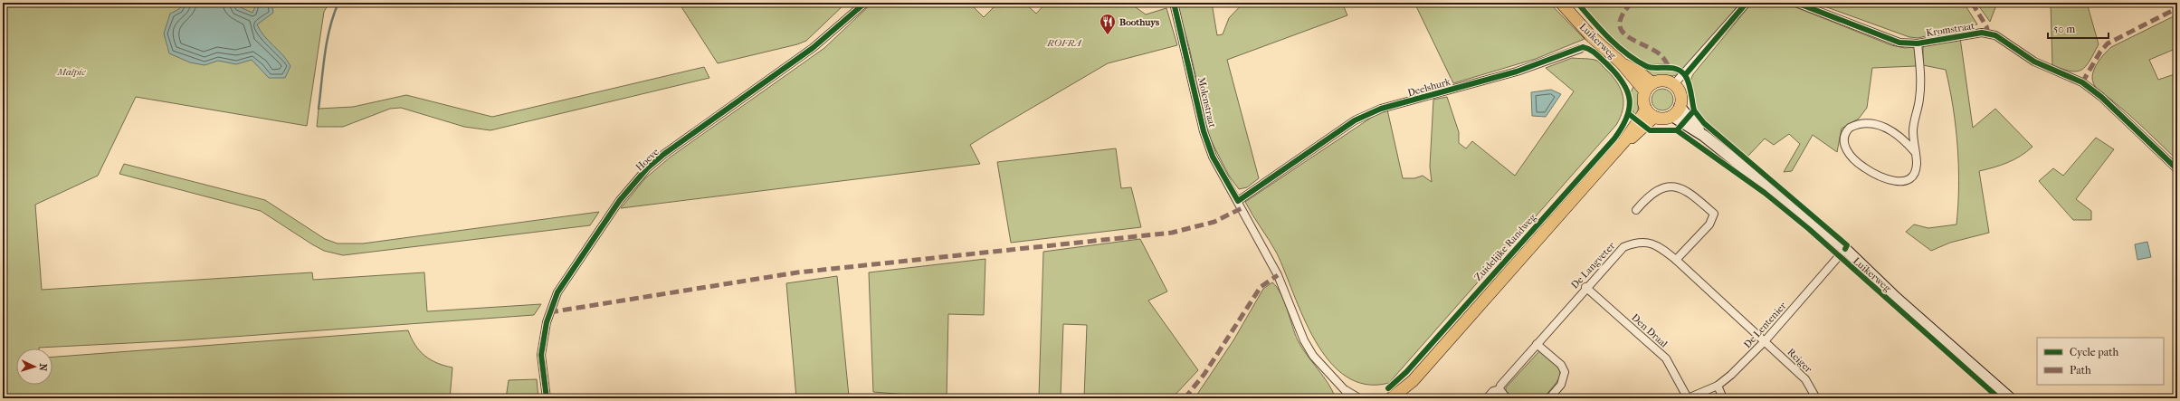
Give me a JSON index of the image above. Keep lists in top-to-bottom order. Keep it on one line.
{"streets":{"main road":["Luikerweg","Zuidelijke Randweg"],"street":["Kromstraat","Deelshurk","Molenstraat","Hoeve","De Langveter","De Lentenier","Den Draal","Reiger"]},"crossings":[["Luikerweg","Zuidelijke Randweg"],["Luikerweg","De Lentenier"],["Deelshurk","Molenstraat"],["De Langveter","De Lentenier"],["De Langveter","Den Draal"],["De Langveter","Reiger"],["De Lentenier","Den Draal"],["De Lentenier","Reiger"]],"parks":["ROFRA","Malpie"],"places":{"restaurant":["Boothuys"]},"legend":["Cycle path","Path"],"scale_bar":"50 m","north":"right"}
